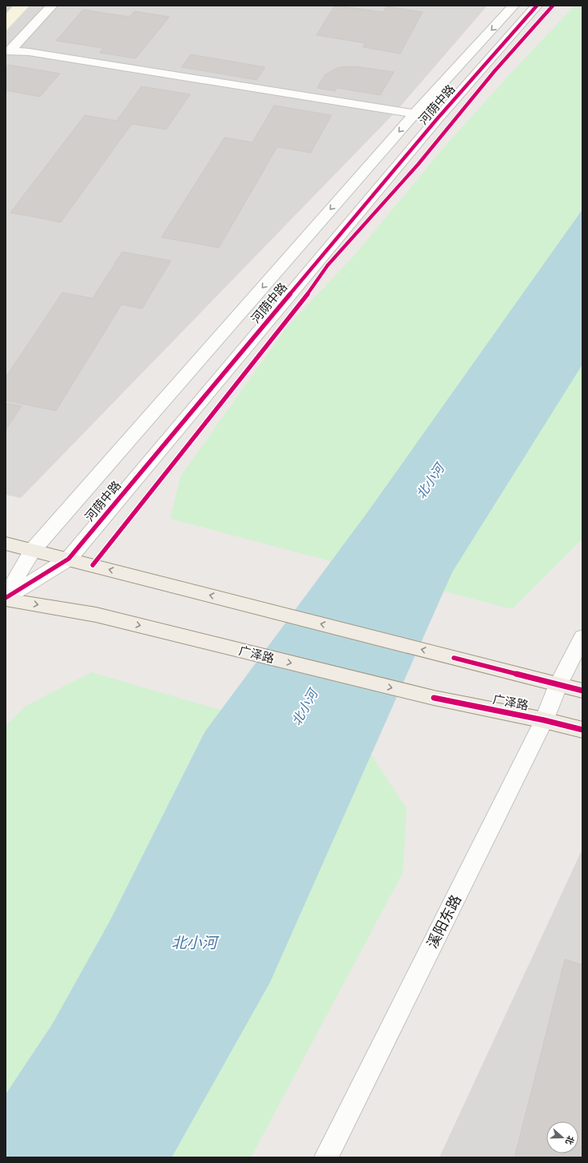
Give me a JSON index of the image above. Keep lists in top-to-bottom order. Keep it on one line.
{"streets":{"main road":["广泽路"],"street":["河荫中路","溪阳东路"]},"crossings":[["河荫中路","广泽路"],["广泽路","溪阳东路"]],"water":["北小河"],"north":"right"}
